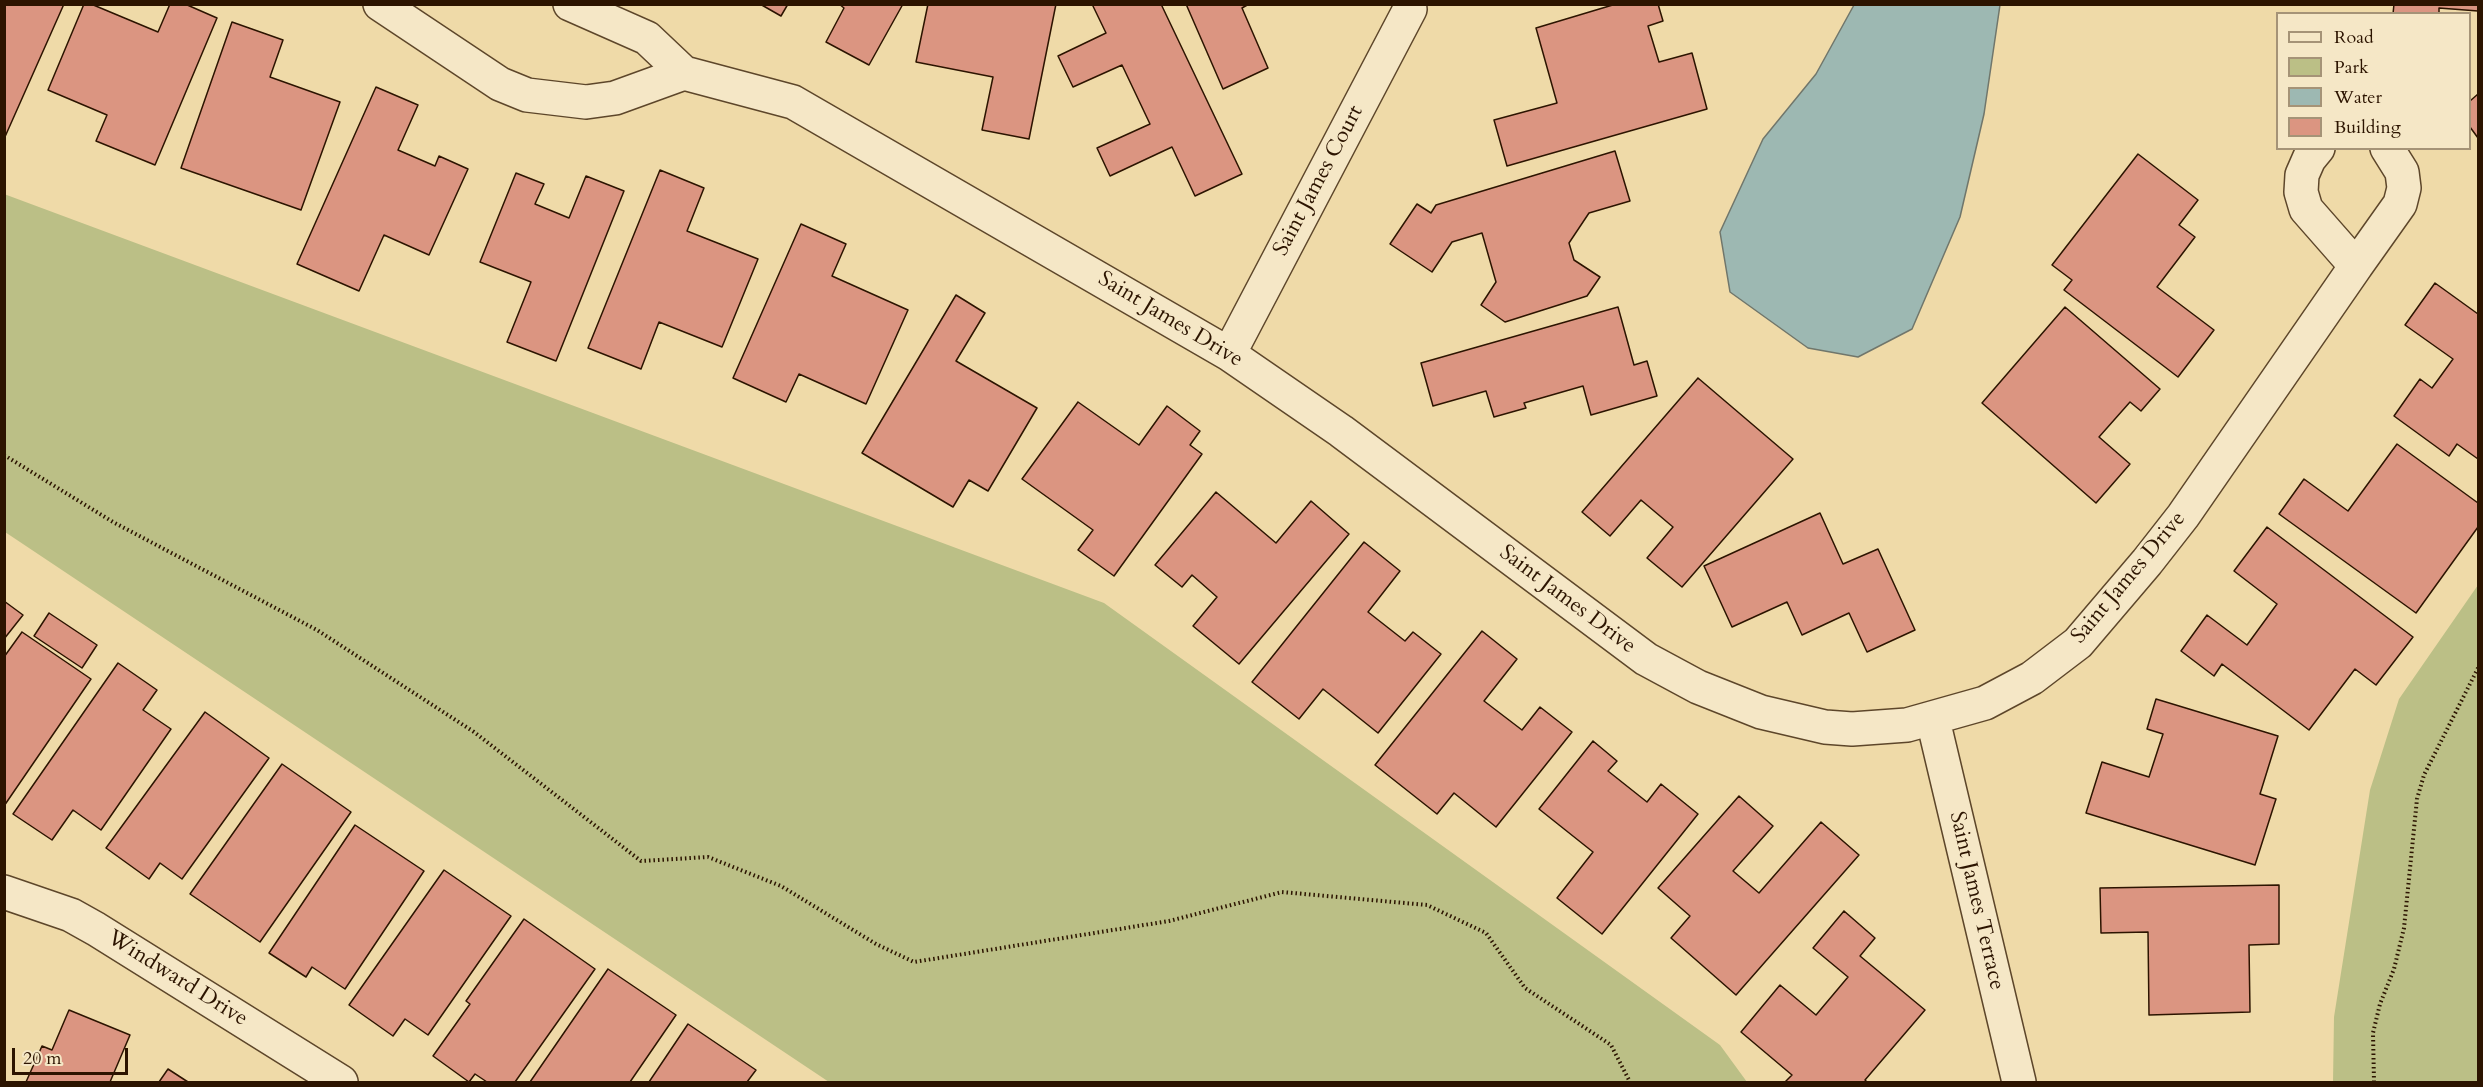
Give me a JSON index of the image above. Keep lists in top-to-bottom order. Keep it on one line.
{"streets":{"street":["Saint James Court","Saint James Drive","Saint James Terrace","Windward Drive"]},"crossings":[["Saint James Court","Saint James Drive"],["Saint James Drive","Saint James Terrace"]],"legend":["Road","Park","Water","Building"],"scale_bar":"20 m"}
